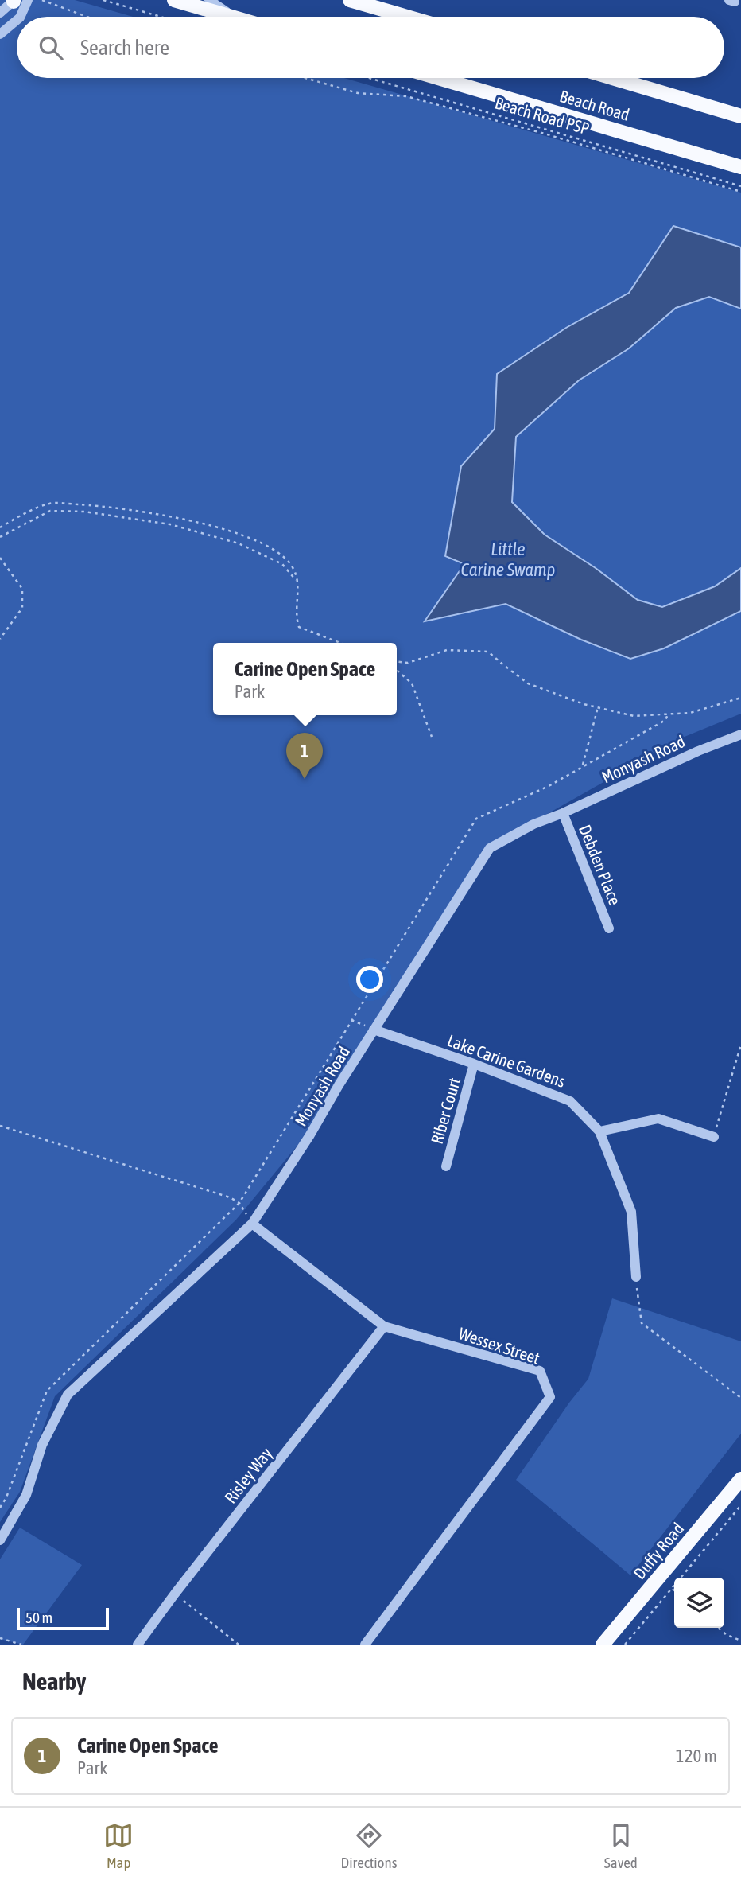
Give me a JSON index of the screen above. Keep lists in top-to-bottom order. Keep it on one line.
{"streets":{"main road":["Beach Road","Duffy Road"],"street":["Monyash Road","Debden Place","Lake Carine Gardens","Riber Court","Wessex Street","Risley Way"],"path":["Beach Road PSP"]},"crossings":[["Monyash Road","Debden Place"],["Monyash Road","Lake Carine Gardens"],["Monyash Road","Wessex Street"],["Lake Carine Gardens","Riber Court"],["Wessex Street","Risley Way"]],"water":["Little Carine Swamp"],"scale_bar":"50 m","page":{"search":"Search here","popup":["Carine Open Space","Park"],"pins":"1","scale":"50 m","heading":"Nearby","list":[{"mark":"1","name":"Carine Open Space","note":"Park","value":"120 m"}],"nav":["Map","Directions","Saved"]}}
